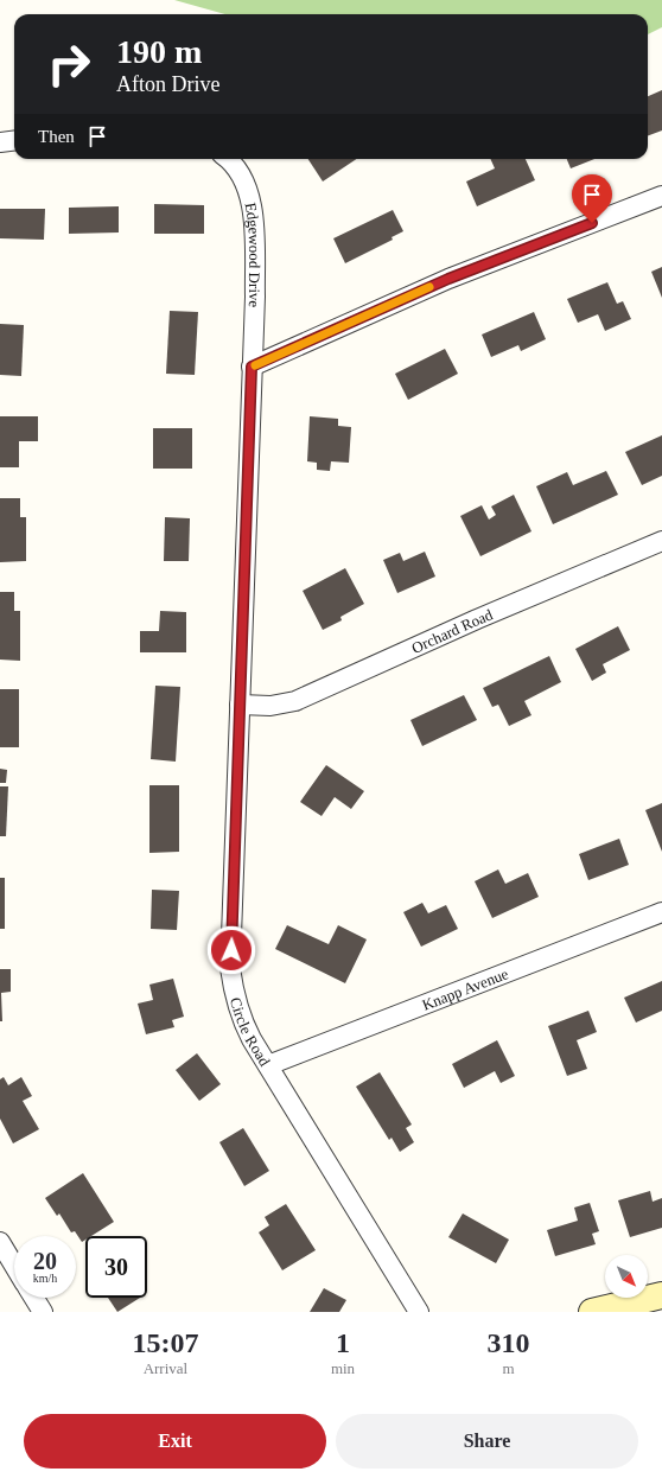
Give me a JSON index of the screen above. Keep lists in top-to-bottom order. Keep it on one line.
{"streets":{"street":["Edgewood Drive","Orchard Road","Knapp Avenue","Circle Road"]},"crossings":[["Edgewood Drive","Circle Road"],["Orchard Road","Circle Road"],["Knapp Avenue","Circle Road"]],"north":"bottom right","page":{"turn":["190 m","Afton Drive"],"then":"Then","speed":"20 km/h","limit":"30","eta":["15:07","Arrival","1","min","310","m"],"buttons":["Exit","Share"]}}
